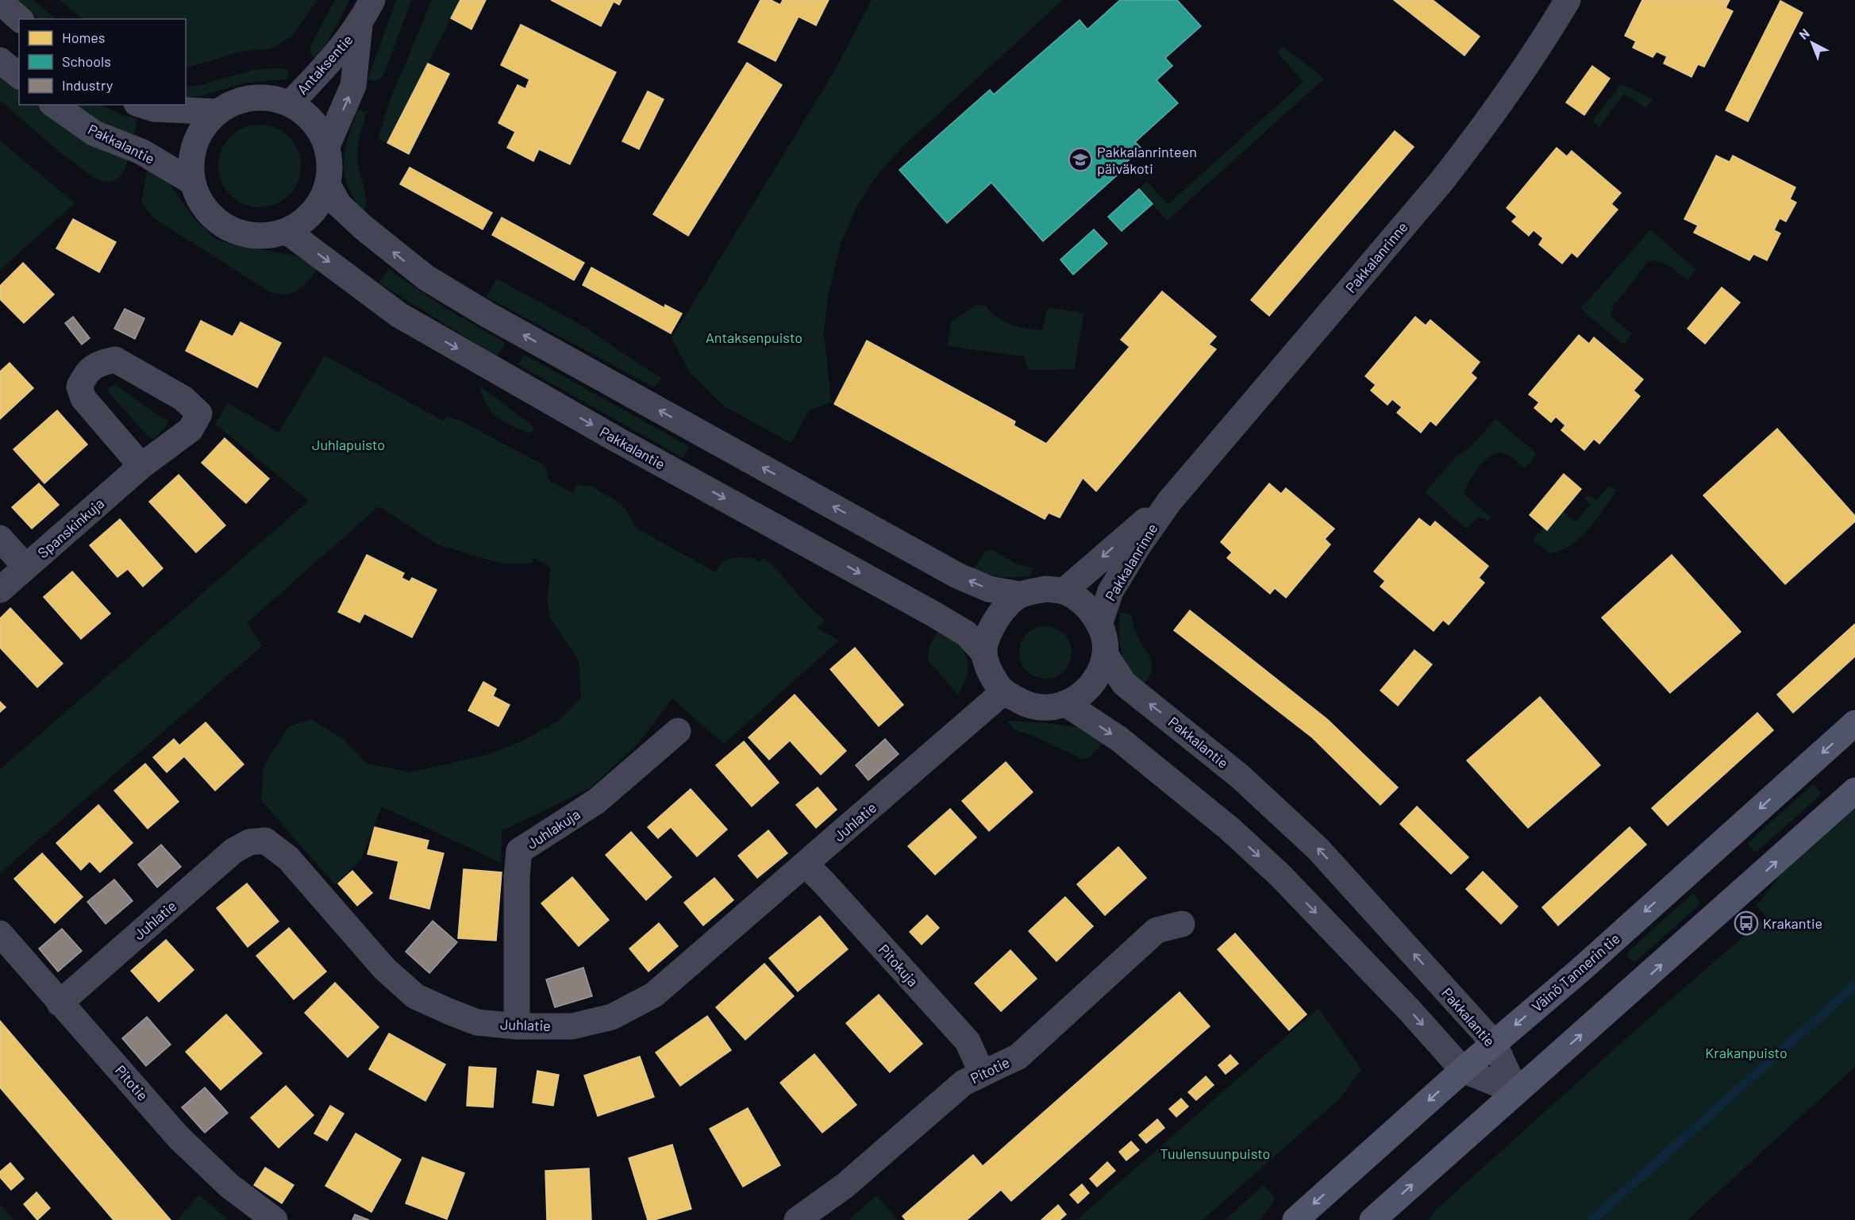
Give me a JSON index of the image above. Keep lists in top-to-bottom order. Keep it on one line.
{"streets":{"main road":["Väinö Tannerin tie"],"street":["Antaksentie","Pakkalantie","Pakkalanrinne","Spanskinkuja","Juhlatie","Juhlakuja","Pitokuja","Pitotie"]},"crossings":[["Antaksentie","Pakkalantie"],["Pakkalantie","Pakkalanrinne"],["Pakkalantie","Juhlatie"],["Pakkalantie","Väinö Tannerin tie"],["Pakkalanrinne","Juhlatie"],["Juhlatie","Juhlakuja"],["Juhlatie","Pitokuja"],["Juhlatie","Pitotie"],["Pitokuja","Pitotie"]],"one_way":["Antaksentie"],"parks":["Antaksenpuisto","Juhlapuisto","Krakanpuisto","Tuulensuunpuisto"],"places":{"school or university":["Pakkalanrinteen päiväkoti"],"bus stop":["Krakantie"]},"legend":["Homes","Schools","Industry"],"north":"top left"}
